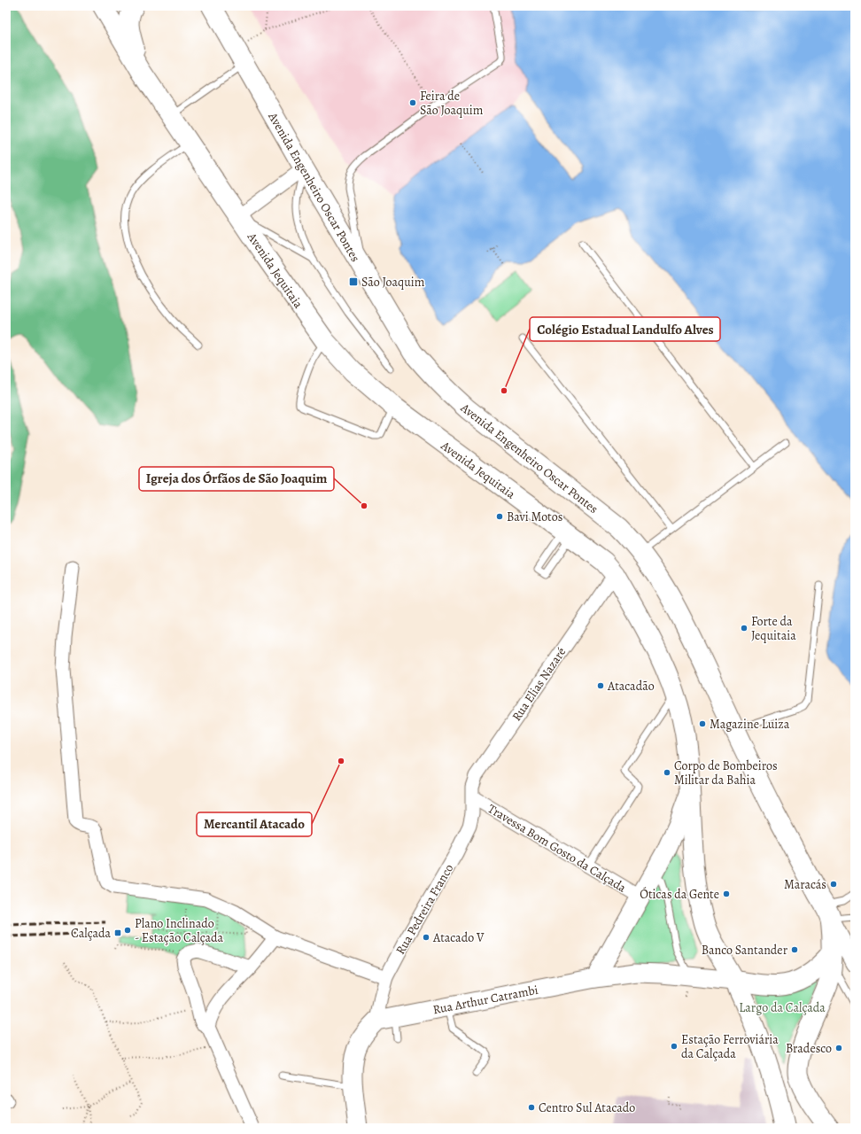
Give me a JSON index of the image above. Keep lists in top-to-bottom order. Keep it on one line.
{"streets":{"main road":["Avenida Engenheiro Oscar Pontes","Avenida Jequitaia","Rua Arthur Catrambi"],"street":["Rua Elias Nazaré","Travessa Bom Gosto da Calçada","Rua Pedreira Franco"]},"crossings":[["Avenida Jequitaia","Rua Elias Nazaré"],["Rua Elias Nazaré","Travessa Bom Gosto da Calçada"],["Rua Elias Nazaré","Rua Pedreira Franco"],["Travessa Bom Gosto da Calçada","Rua Pedreira Franco"],["Rua Pedreira Franco","Rua Arthur Catrambi"]],"parks":["Largo da Calçada"],"places":{"other":["Feira de São Joaquim","Colégio Estadual Landulfo Alves","Igreja dos Órfãos de São Joaquim","Bavi Motos","Forte da Jequitaia","Atacadão","Magazine Luiza","Mercantil Atacado","Corpo de Bombeiros Militar da Bahia","Maracás","Óticas da Gente","Plano Inclinado - Estação Calçada","Atacado V","Banco Santander","Estação Ferroviária da Calçada","Bradesco","Centro Sul Atacado"],"transit":["São Joaquim","Calçada"]}}
